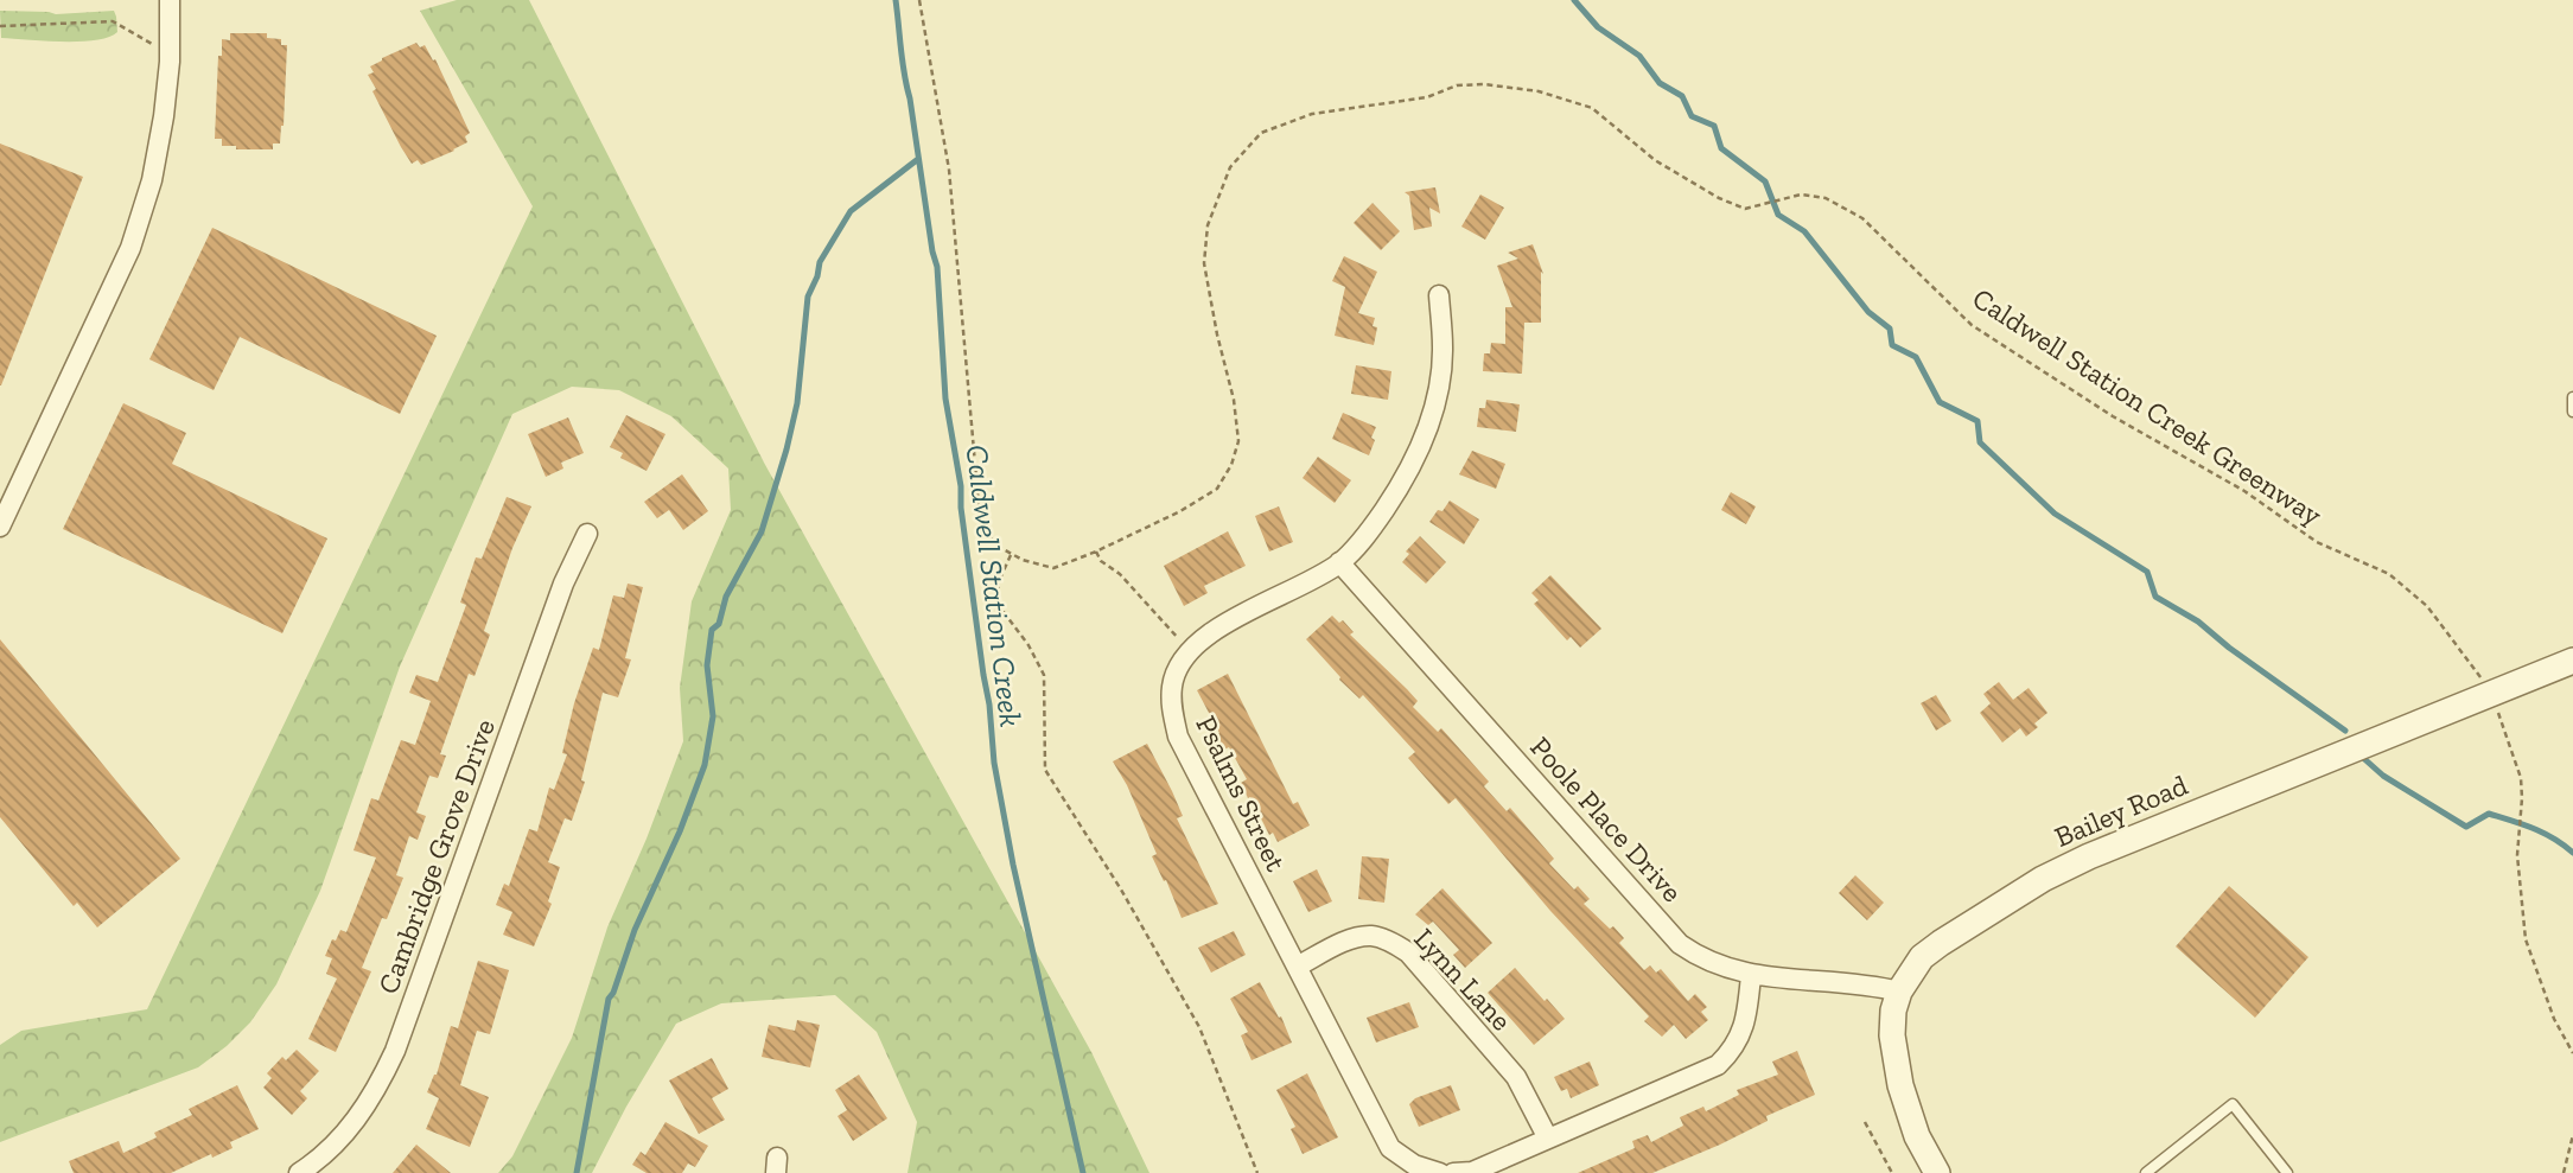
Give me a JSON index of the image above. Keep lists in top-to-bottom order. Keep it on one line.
{"streets":{"street":["Psalms Street","Bailey Road","Poole Place Drive","Cambridge Grove Drive","Lynn Lane"],"path":["Caldwell Station Creek Greenway"]},"crossings":[["Caldwell Station Creek Greenway","Bailey Road"],["Psalms Street","Poole Place Drive"],["Psalms Street","Lynn Lane"],["Bailey Road","Poole Place Drive"]],"water":["Caldwell Station Creek"]}
